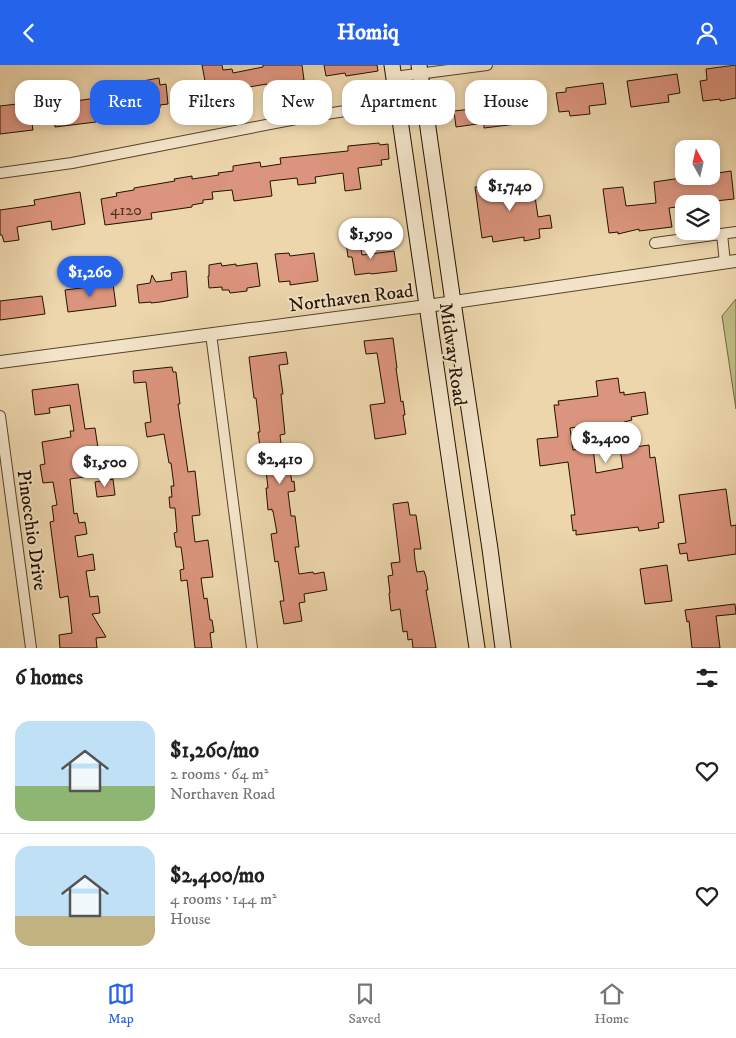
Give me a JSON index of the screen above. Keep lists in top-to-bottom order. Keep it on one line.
{"streets":{"main road":["Midway Road"],"street":["Northaven Road","Pinocchio Drive"]},"crossings":[["Northaven Road","Midway Road"]],"house_numbers":["4120"],"north":"top","page":{"header":"Homiq","chip":["Buy","Rent","Filters","New","Apartment","House"],"price":["$1,740","$1,590","$1,260","$2,400","$2,410","$1,500"],"heading":"6 homes","list":[{"name":"$1,260/mo","note":"2 rooms · 64 m² · Northaven Road"},{"name":"$2,400/mo","note":"4 rooms · 144 m² · House"}],"tabs":["Map","Saved","Home"]}}
